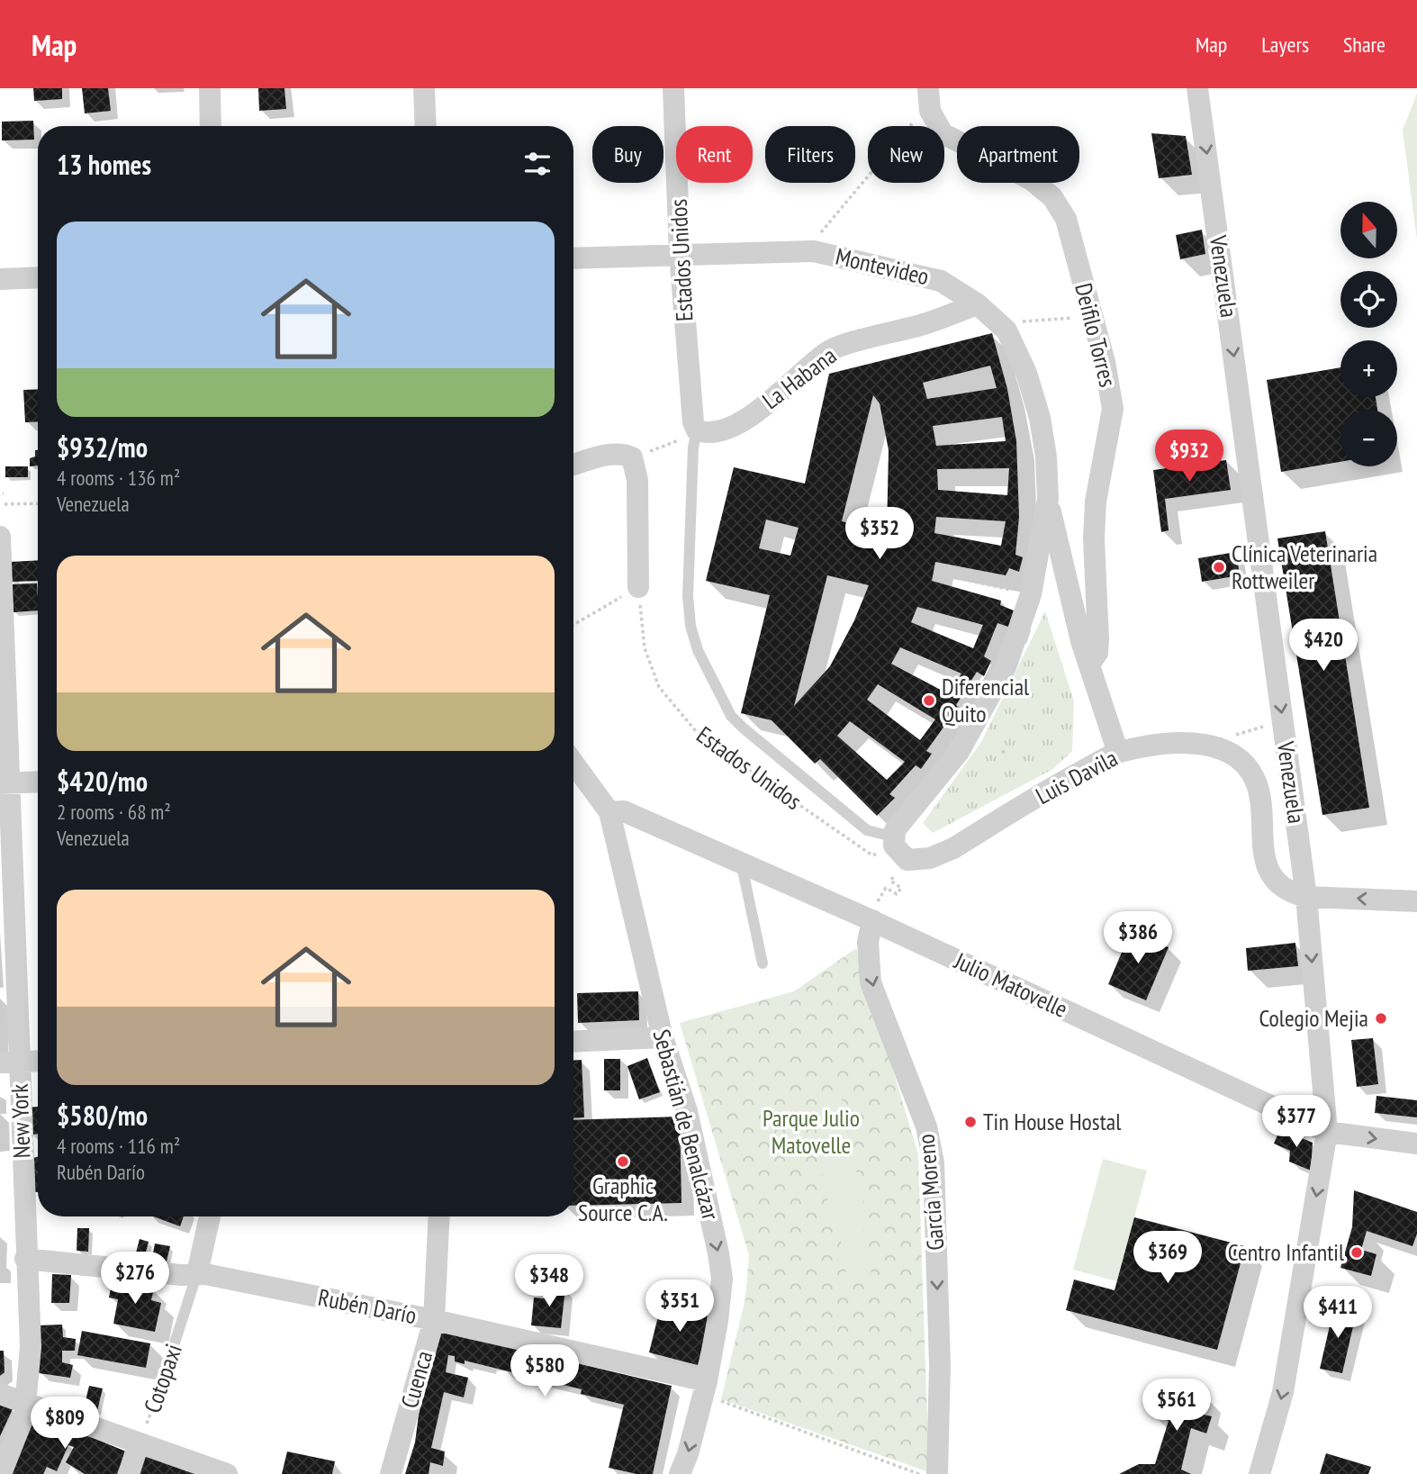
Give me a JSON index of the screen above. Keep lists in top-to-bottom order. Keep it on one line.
{"streets":{"street":["Estados Unidos","Montevideo","Venezuela","Deifilo Torres","La Habana","Luis Davila","Julio Matovelle","New York","Sebastián de Benalcázar","García Moreno","Rubén Darío","Cotopaxi","Cuenca"]},"crossings":[["Estados Unidos","Montevideo"],["Estados Unidos","La Habana"],["Estados Unidos","Luis Davila"],["Montevideo","Deifilo Torres"],["Montevideo","La Habana"],["Montevideo","Luis Davila"],["Venezuela","Luis Davila"],["Venezuela","Julio Matovelle"],["Julio Matovelle","Sebastián de Benalcázar"],["Julio Matovelle","García Moreno"],["New York","Rubén Darío"],["Sebastián de Benalcázar","Rubén Darío"],["Rubén Darío","Cotopaxi"],["Rubén Darío","Cuenca"]],"one_way":["Venezuela","Sebastián de Benalcázar","García Moreno"],"parks":["Parque Julio Matovelle"],"places":["Clínica Veterinaria Rottweiler","Diferencial Quito","Colegio Mejia","Tin House Hostal","Graphic Source C.A.","Centro Infantil"],"north":"top","page":{"header":"Map","nav":["Map","Layers","Share"],"chip":["Buy","Rent","Filters","New","Apartment"],"heading":"13 homes","map_buttons":["+","−"],"list":[{"name":"$932/mo","note":"4 rooms · 136 m² · Venezuela"},{"name":"$420/mo","note":"2 rooms · 68 m² · Venezuela"},{"name":"$580/mo","note":"4 rooms · 116 m² · Rubén Darío"}],"price":["$932","$352","$420","$386","$377","$369","$276","$348","$351","$411","$580","$561","$809"]}}
